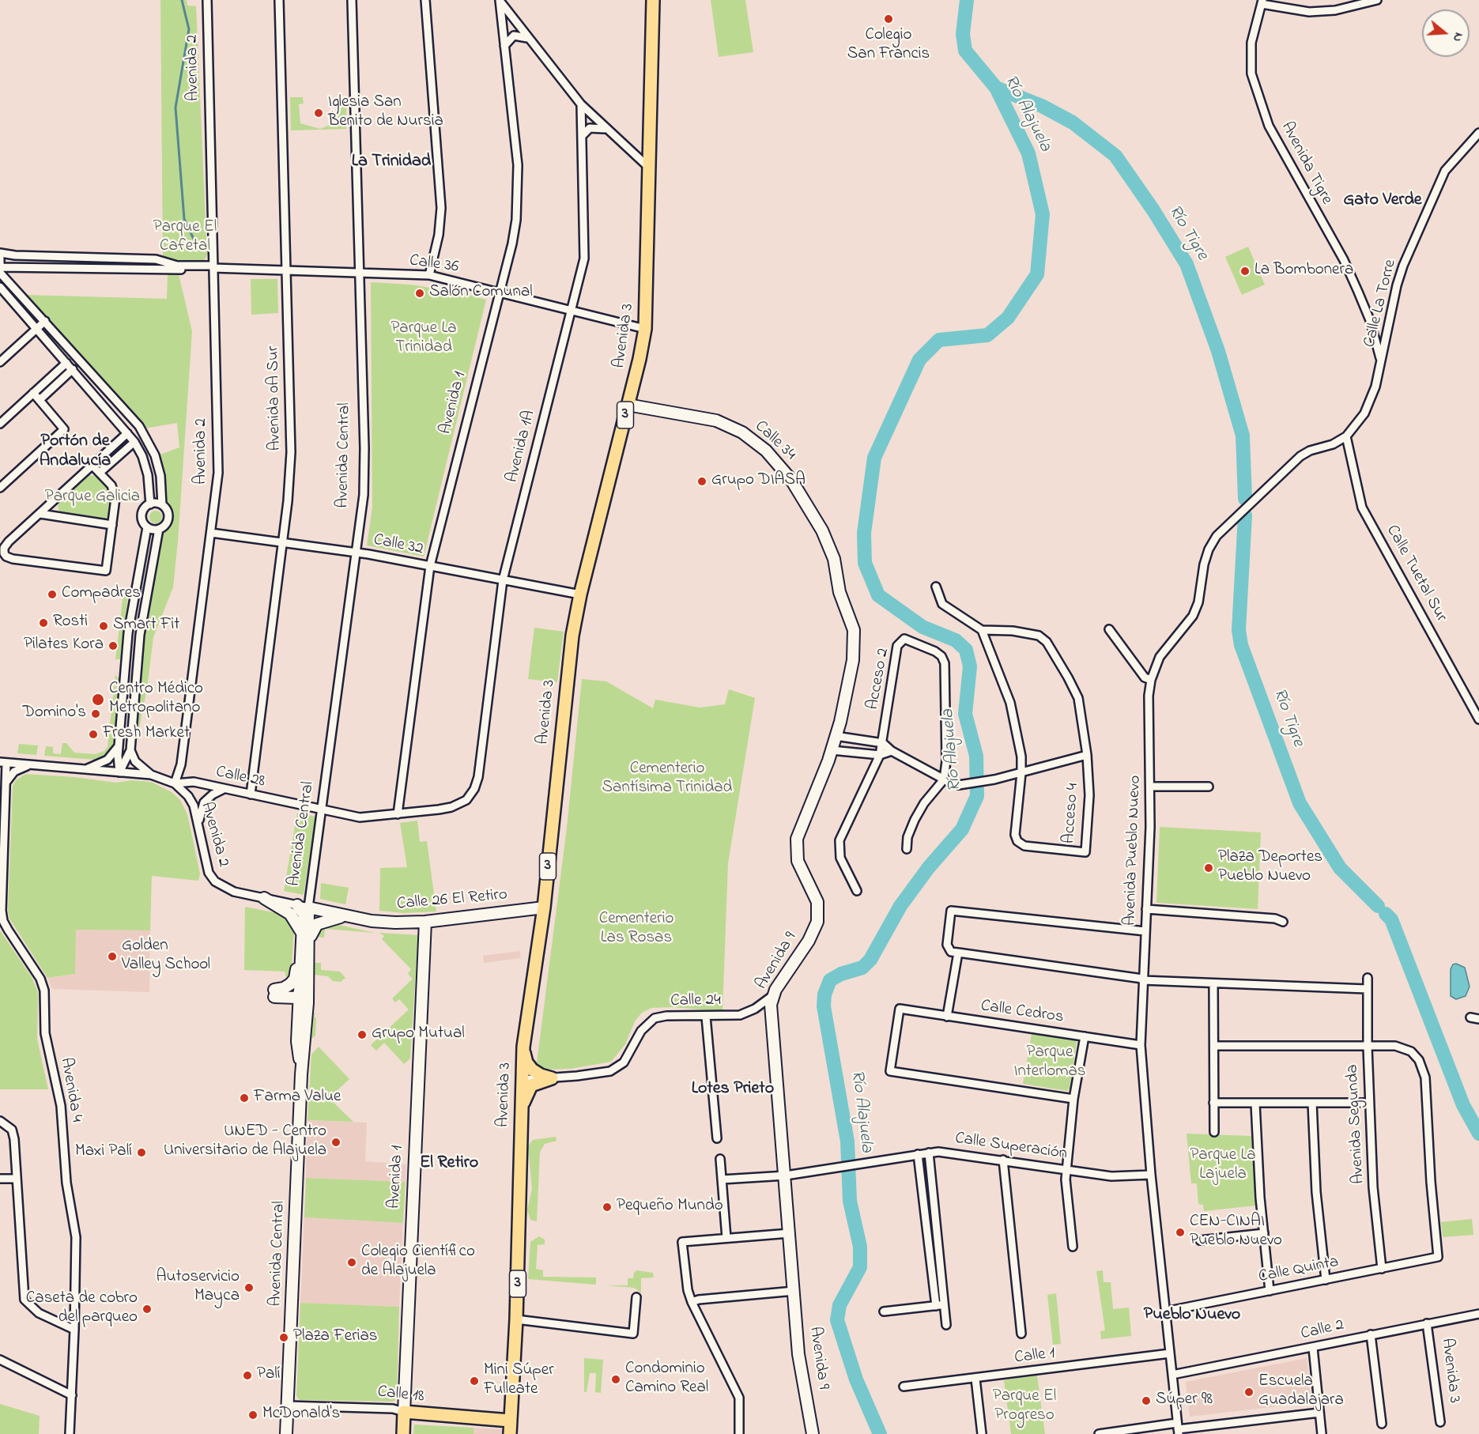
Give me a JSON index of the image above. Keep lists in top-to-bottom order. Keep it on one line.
{"streets":{"main road":["Avenida 3","Avenida 1","3","Calle 18"],"street":["Avenida 2","Avenida Tigre","Calle 36","Calle La Torre","Avenida 0A Sur","Calle 34","Avenida 1A","Avenida Central","Calle 32","Calle Tuetal Sur","Acceso 2","Calle 28","Acceso 4","Avenida Pueblo Nuevo","Calle 26 El Retiro","Avenida 9","Calle 24","Calle Cedros","Avenida 4","Avenida Segunda","Calle Superación","Calle Quinta","Calle 2","Calle 1"]},"crossings":[["Avenida 2","Calle 36"],["Avenida 2","Calle 32"],["Avenida 2","Calle 28"],["Avenida Tigre","Calle La Torre"],["Avenida Tigre","Avenida Pueblo Nuevo"],["Calle 36","Avenida 3"],["Calle 36","Avenida 0A Sur"],["Calle 36","Avenida 1"],["Calle 36","Avenida 1A"],["Calle 36","Avenida Central"],["Calle La Torre","Avenida Pueblo Nuevo"],["Avenida 3","Calle 34"],["Avenida 3","Calle 32"],["Avenida 3","Calle 26 El Retiro"],["Avenida 3","Calle 24"],["Avenida 3","Calle 2"],["Avenida 3","Calle 18"],["Avenida 0A Sur","Calle 32"],["Avenida 0A Sur","Calle 28"],["Avenida 1","Calle 32"],["Avenida 1","Calle 28"],["Avenida 1","Calle 26 El Retiro"],["Avenida 1","Calle 18"],["Calle 34","Avenida 9"],["Avenida 1A","Calle 32"],["Avenida 1A","Calle 28"],["Avenida Central","Calle 32"],["Avenida Central","Calle 28"],["Avenida Central","Calle 26 El Retiro"],["Avenida Central","Calle 18"],["Calle Tuetal Sur","Avenida Pueblo Nuevo"],["Calle 28","Avenida 4"],["Avenida Pueblo Nuevo","Calle Cedros"],["Avenida Pueblo Nuevo","Calle Superación"],["Avenida Pueblo Nuevo","Calle Quinta"],["Avenida Pueblo Nuevo","Calle 2"],["Avenida Pueblo Nuevo","Calle 1"],["Avenida 9","Calle 24"],["Avenida 9","Calle Superación"],["Avenida Segunda","Calle Quinta"]],"districts":["La Trinidad","Gato Verde","Portón de Andalucía","Lotes Prieto","El Retiro","Pueblo Nuevo"],"water":["Río Alajuela","Río Tigre"],"parks":["Parque El Cafetal","Parque La Trinidad","Parque Galicia","Cementerio Santísima Trinidad","Cementerio Las Rosas","Parque Interlomas","Parque La Lajuela","Parque El Progreso"],"places":["Colegio San Francis","Iglesia San Benito de Nursia","La Bombonera","Salón Comunal","Grupo DIASA","Compadres","Rosti","Smart Fit","Pilates Kora","Centro Médico Metropolitano","Domino's","Fresh Market","Plaza Deportes Pueblo Nuevo","Golden Valley School","Grupo Mutual","Farma Value","UNED - Centro Universitario de Alajuela","Maxi Palí","Pequeño Mundo","CEN-CINAI Pueblo Nuevo","Colegio Científico de Alajuela","Autoservicio Mayca","Caseta de cobro del parqueo","Plaza Ferias","Palí","Condominio Camino Real","Mini Súper Fulleate","Escuela Guadalajara","Súper 98","McDonald's"],"north":"right"}
